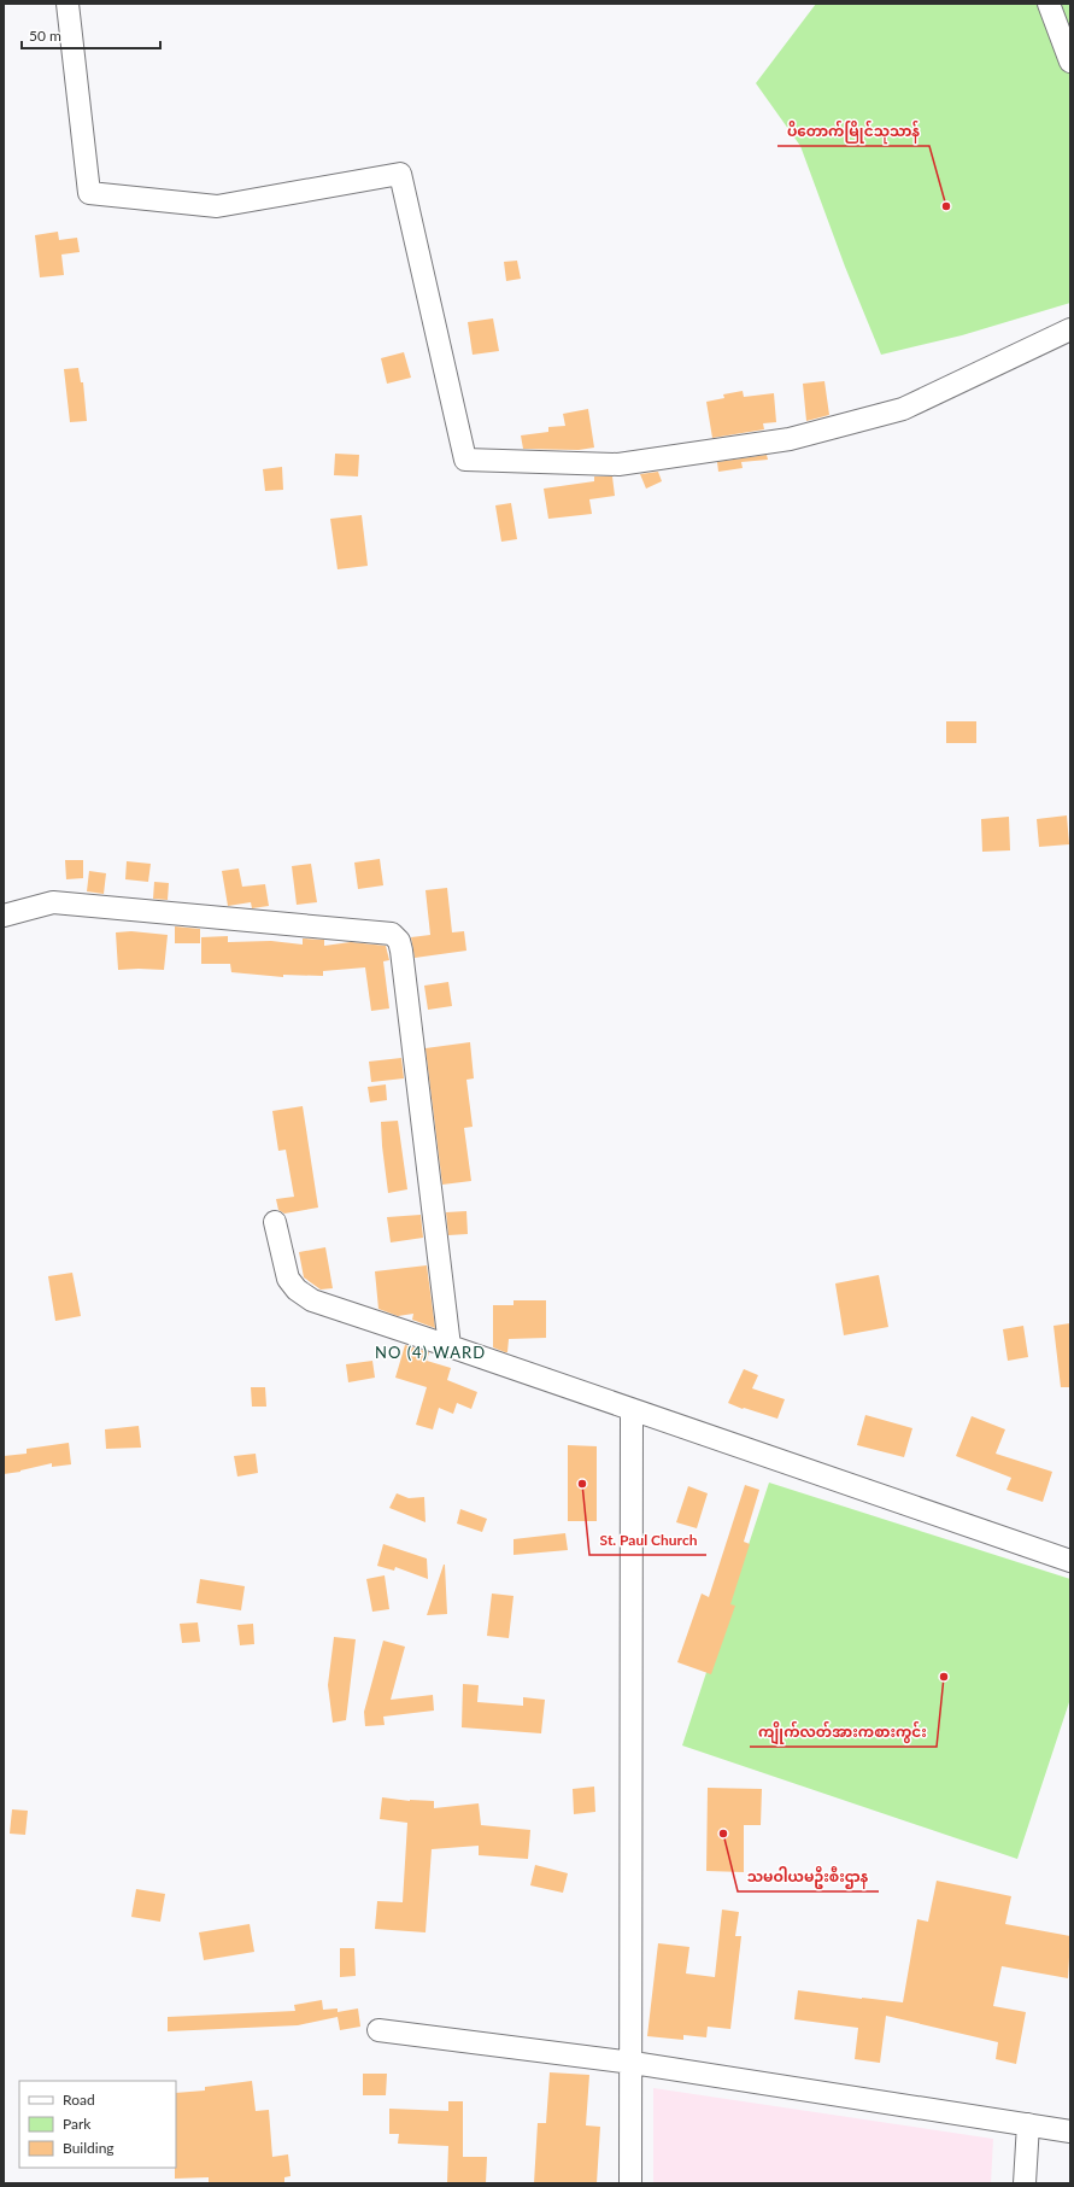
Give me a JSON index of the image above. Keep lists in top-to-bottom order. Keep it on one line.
{"districts":["NO (4) WARD"],"places":["ပိတောက်မြိုင်သုသာန်","St. Paul Church","ကျိုက်လတ်အားကစားကွင်း","သမဝါယမဦးစီးဌာန"],"legend":["Road","Park","Building"],"scale_bar":"50 m"}
